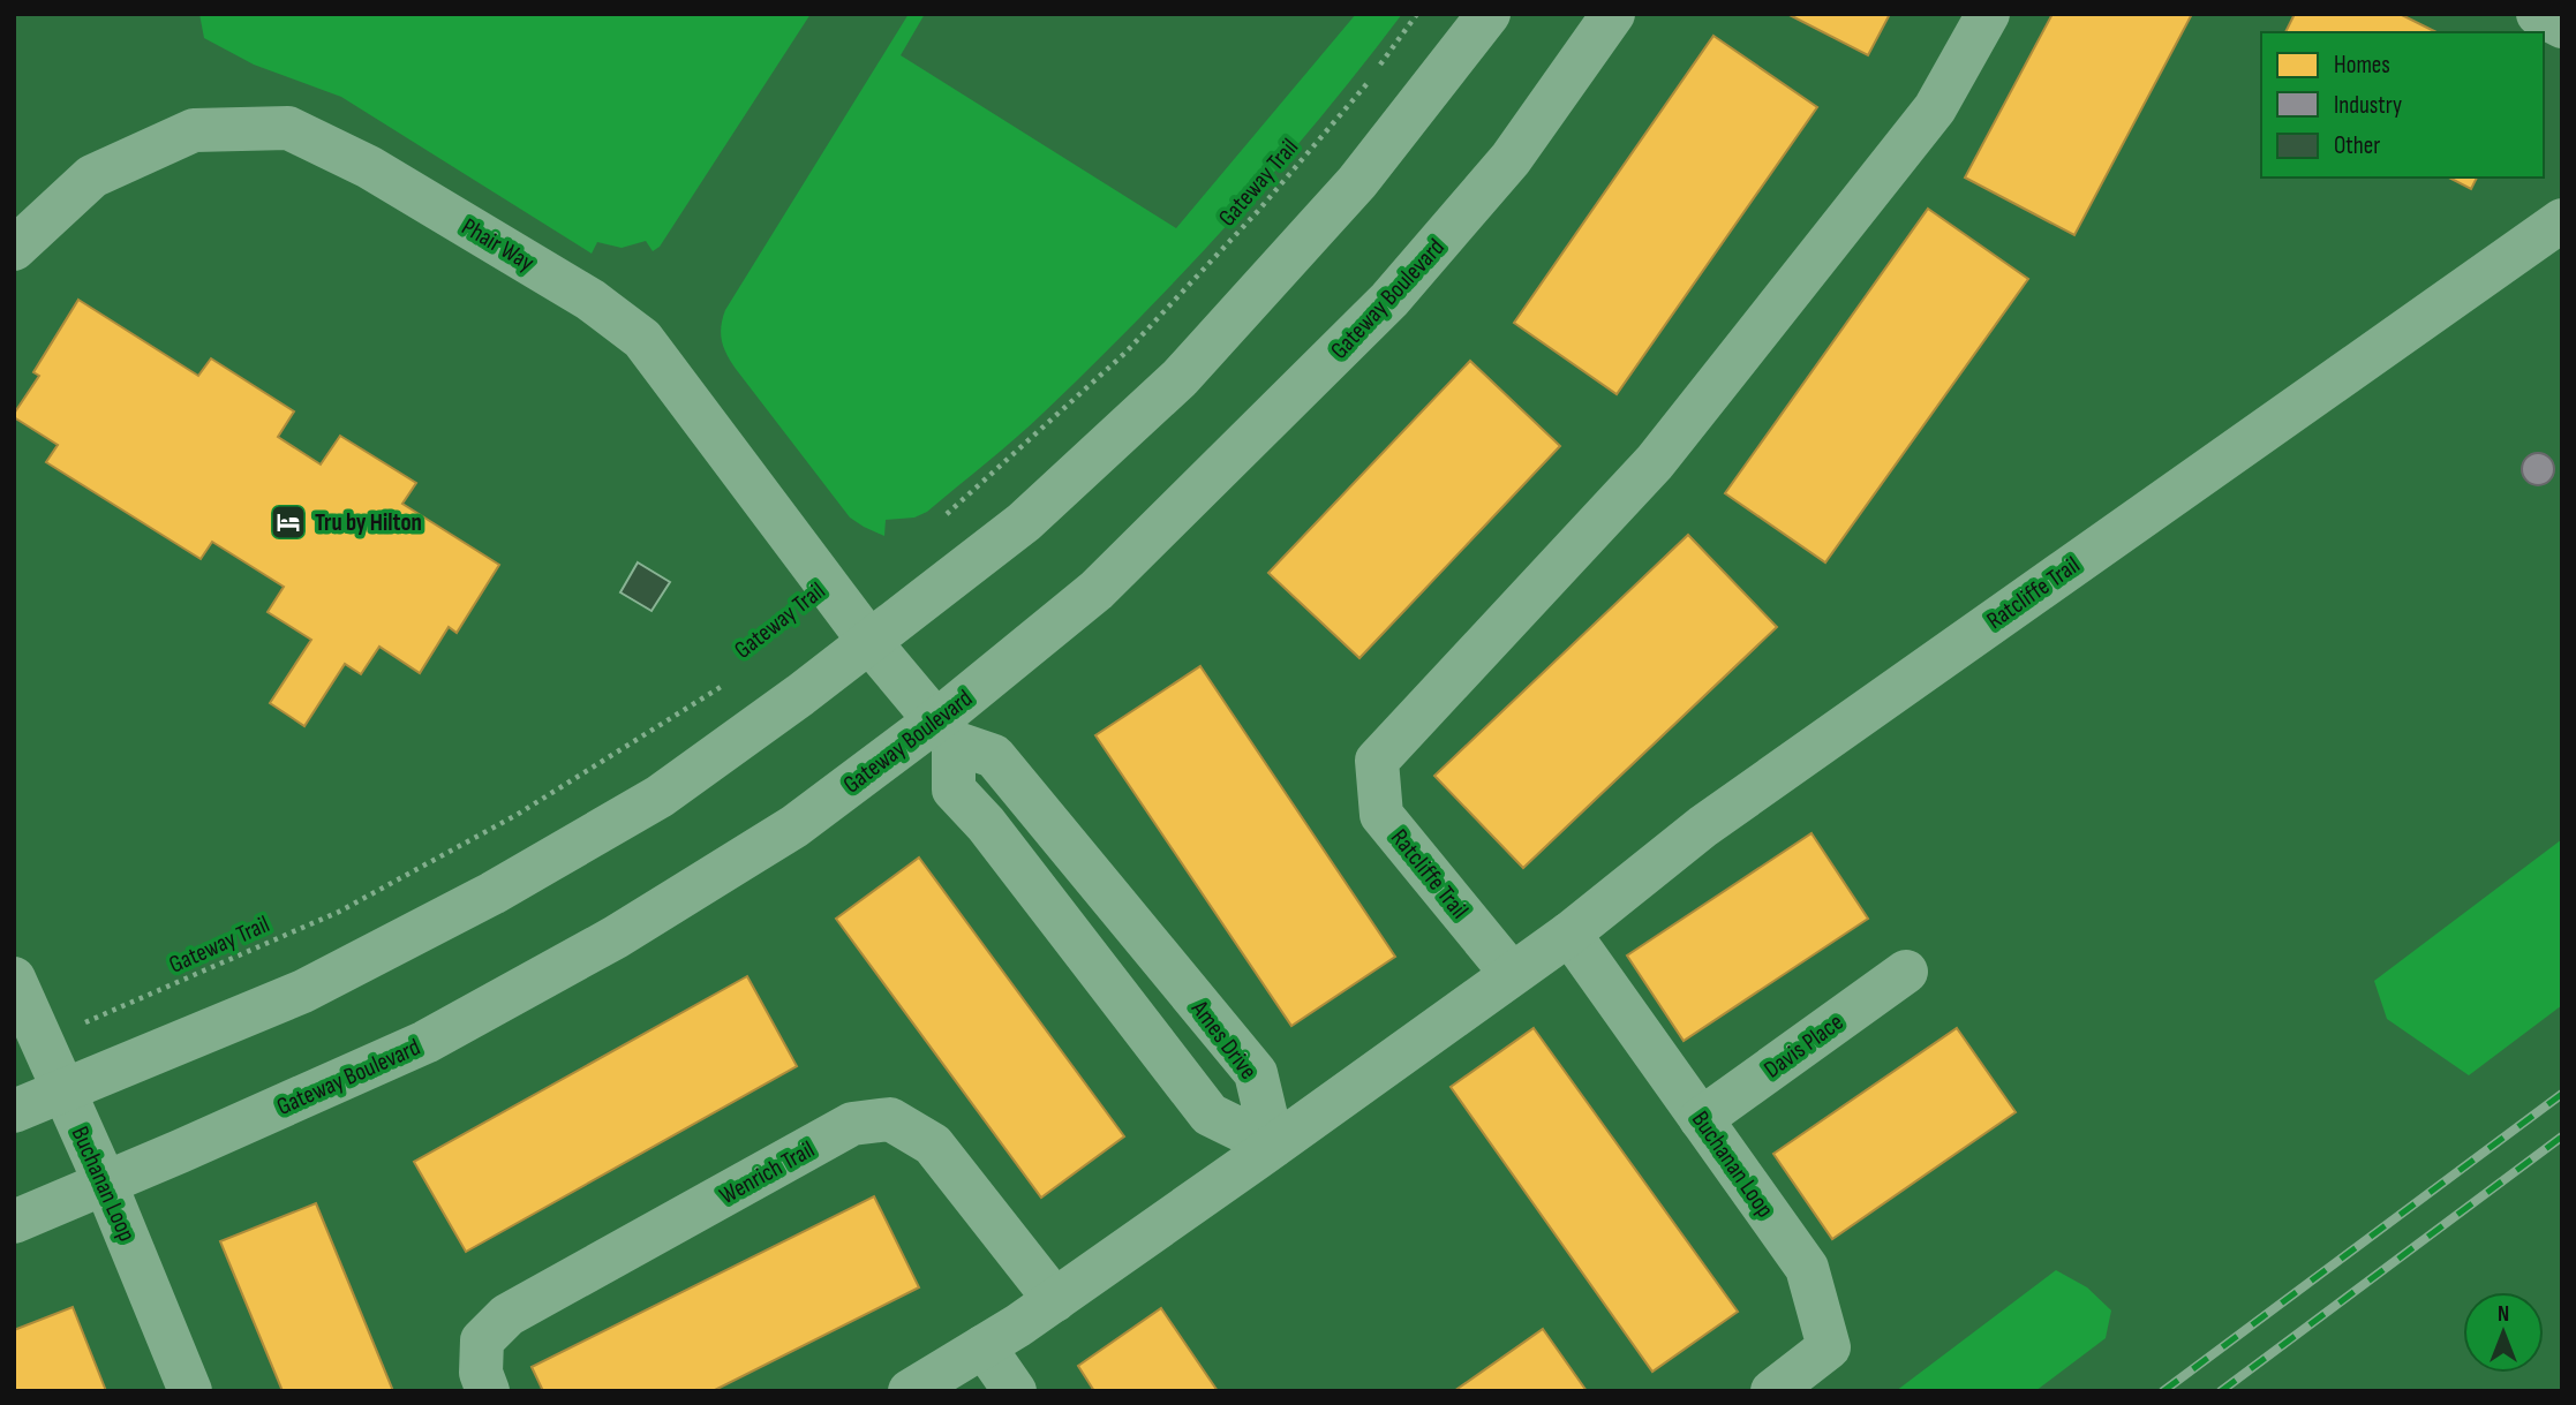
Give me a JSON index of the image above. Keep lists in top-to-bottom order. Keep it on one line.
{"streets":{"street":["Phair Way","Gateway Boulevard","Ratcliffe Trail","Ames Drive","Davis Place","Buchanan Loop","Wenrich Trail"],"path":["Gateway Trail"]},"crossings":[["Gateway Trail","Buchanan Loop"],["Gateway Boulevard","Ames Drive"],["Gateway Boulevard","Buchanan Loop"],["Ratcliffe Trail","Ames Drive"],["Ratcliffe Trail","Buchanan Loop"],["Ratcliffe Trail","Wenrich Trail"],["Davis Place","Buchanan Loop"]],"places":{"hotel":["Tru by Hilton"]},"legend":["Homes","Industry","Other"],"north":"top"}
